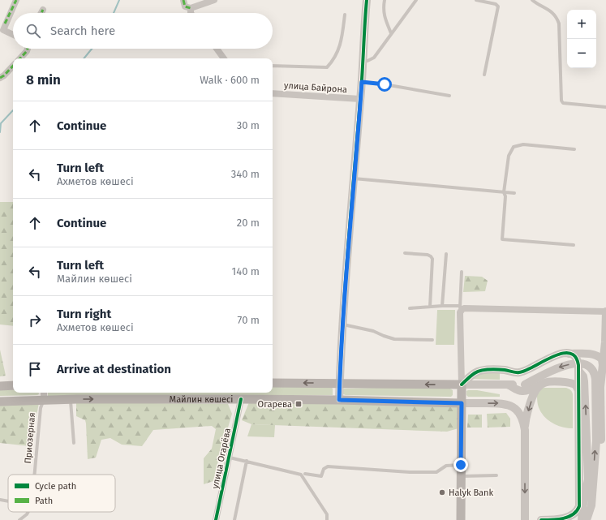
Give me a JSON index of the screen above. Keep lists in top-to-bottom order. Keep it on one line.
{"streets":{"main road":["Майлин көшесі"],"street":["улица Байрона","улица Огарёва"],"lane":["Приозерная"]},"crossings":[["Майлин көшесі","Приозерная"],["Майлин көшесі","улица Огарёва"]],"one_way":["Майлин көшесі"],"places":{"transit":["Огарева"],"other":["Halyk Bank"]},"legend":["Cycle path","Path"],"page":{"map_buttons":["+","−"],"search":"Search here","heading":["8 min","Walk · 600 m"],"list":[["Continue","30 m"],["Turn left","Ахметов көшесі","340 m"],["Continue","20 m"],["Turn left","Майлин көшесі","140 m"],["Turn right","Ахметов көшесі","70 m"],"Arrive at destination"]}}
